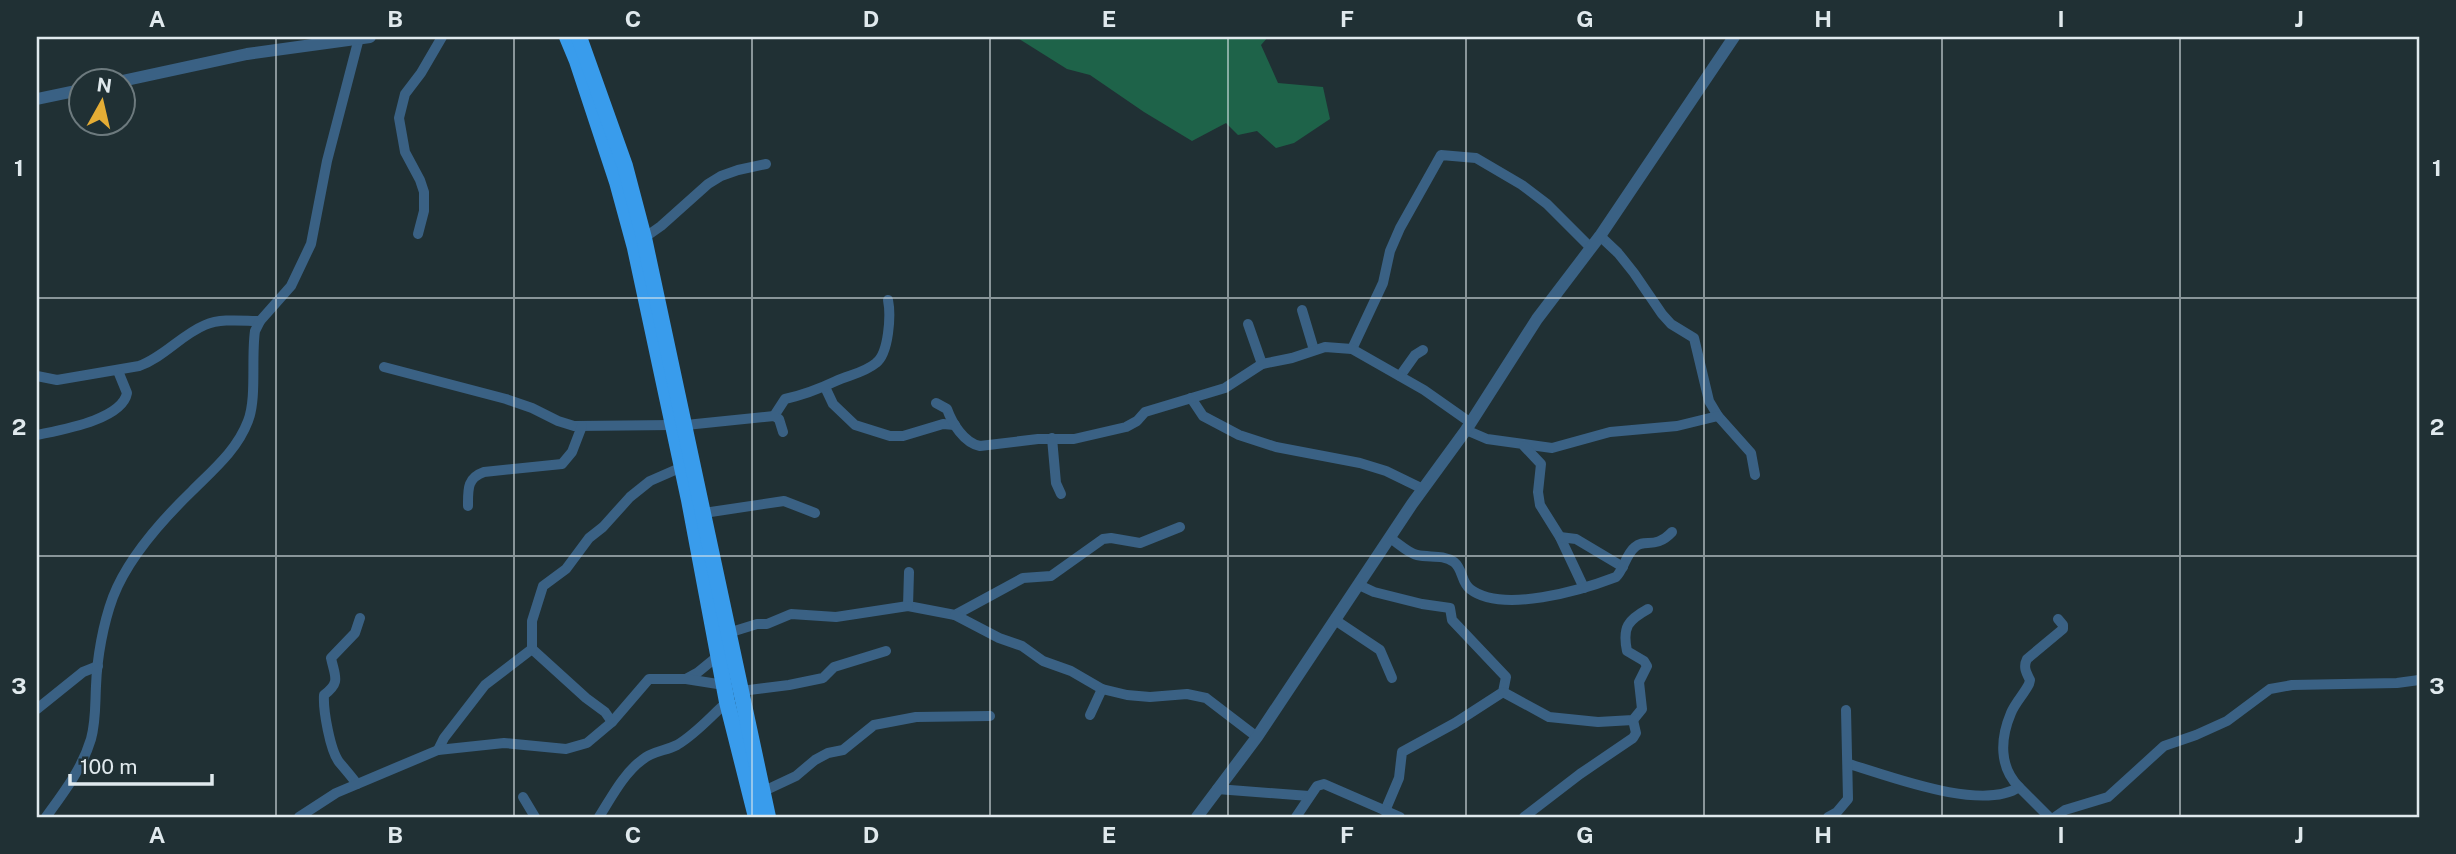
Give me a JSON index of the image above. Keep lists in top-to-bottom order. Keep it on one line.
{"scale_bar":"100 m","north":"top","grid":{"columns":["A","B","C","D","E","F","G","H","I","J"],"rows":["1","2","3"]}}
